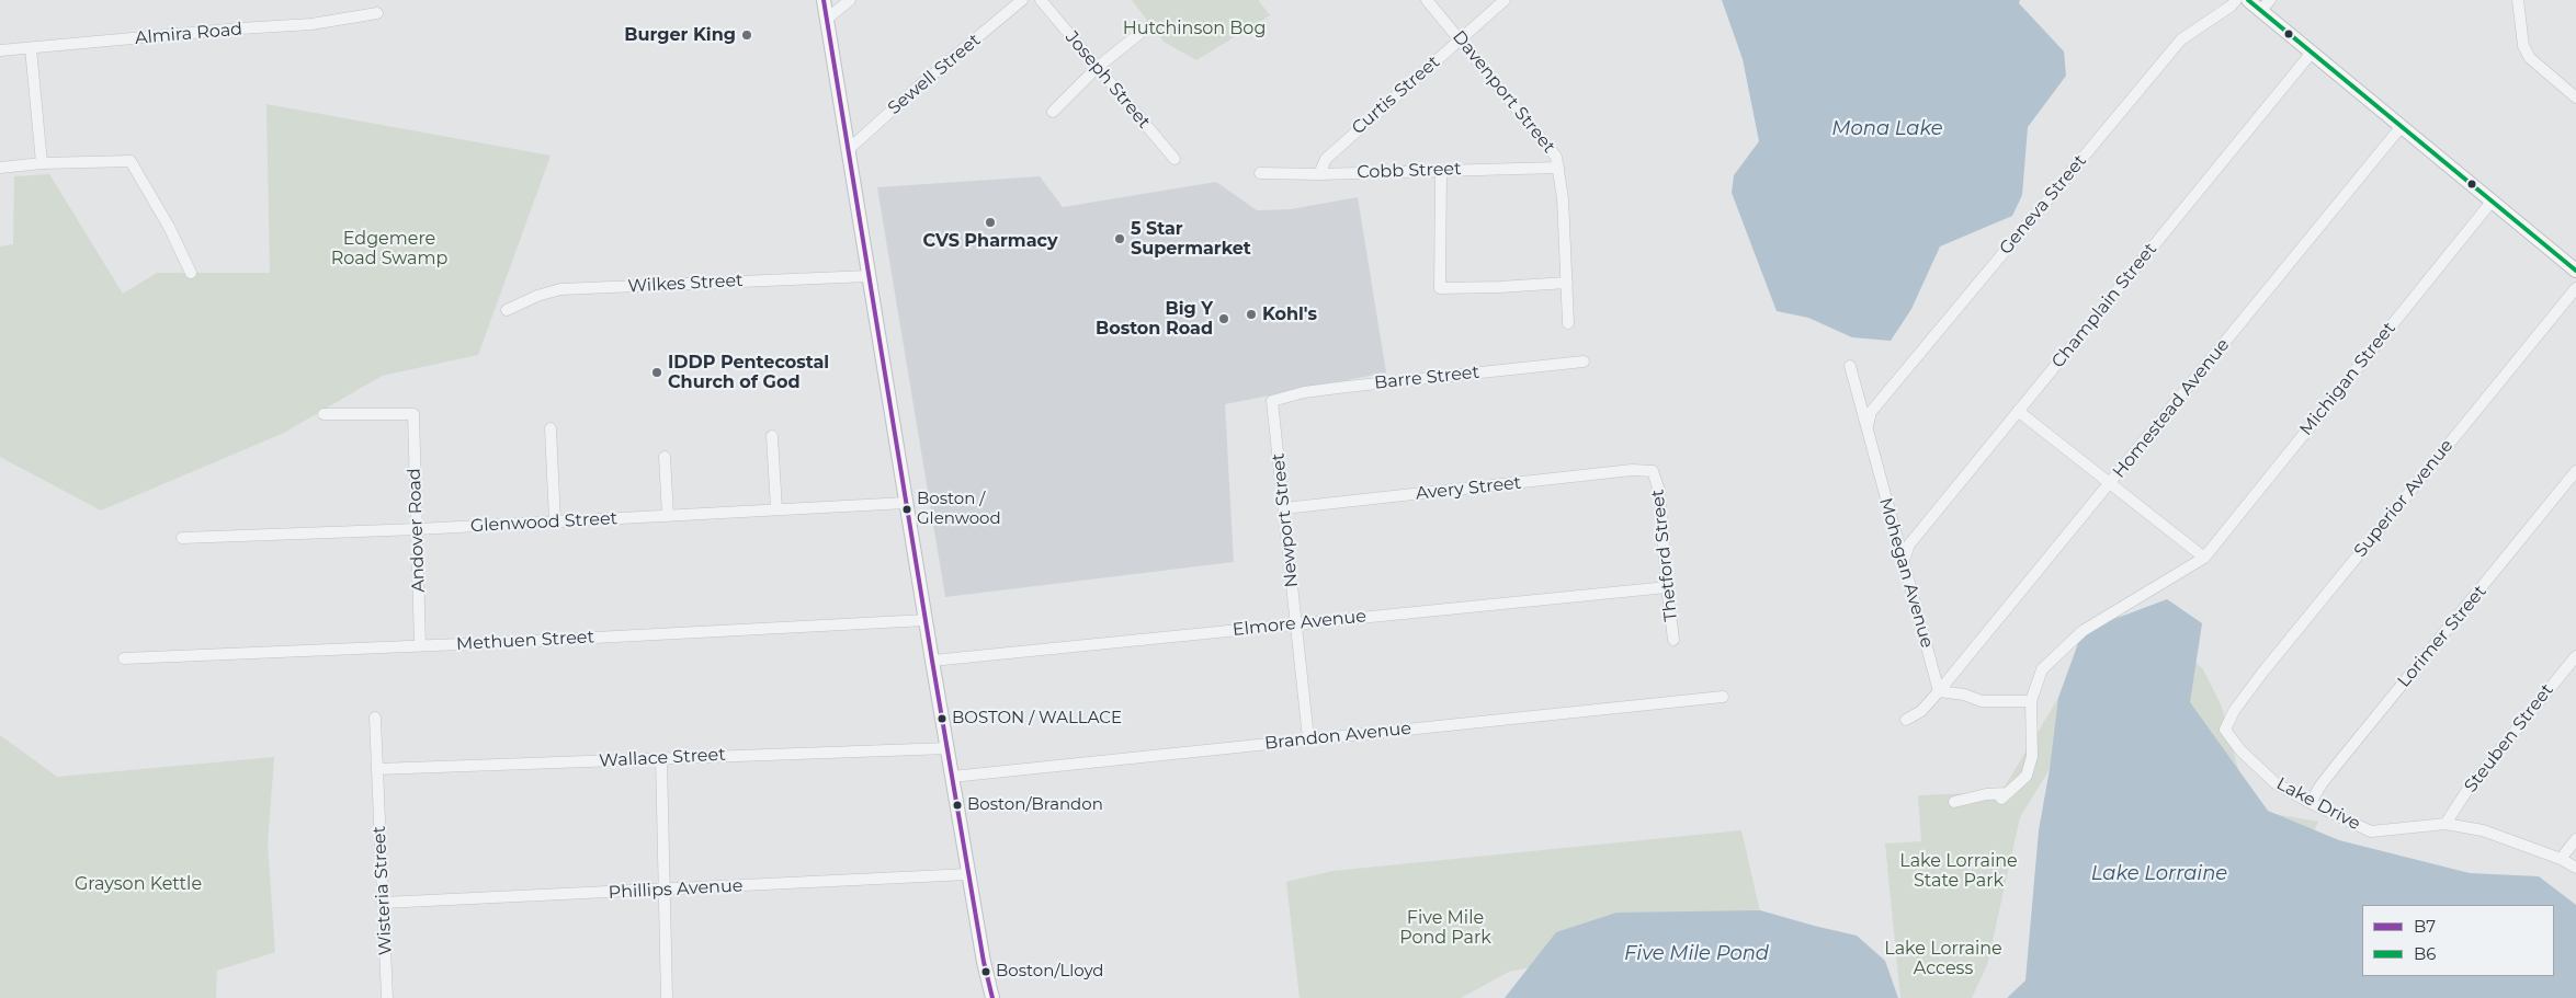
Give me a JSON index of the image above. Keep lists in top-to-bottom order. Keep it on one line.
{"streets":{"street":["Almira Road","Sewell Street","Joseph Street","Davenport Street","Curtis Street","Cobb Street","Geneva Street","Wilkes Street","Champlain Street","Barre Street","Michigan Street","Homestead Avenue","Avery Street","Superior Avenue","Newport Street","Glenwood Street","Andover Road","Thetford Street","Mohegan Avenue","Elmore Avenue","Lorimer Street","Methuen Street","Brandon Avenue","Steuben Street","Wallace Street","Lake Drive","Phillips Avenue","Wisteria Street"]},"crossings":[["Davenport Street","Curtis Street"],["Davenport Street","Cobb Street"],["Curtis Street","Cobb Street"],["Geneva Street","Mohegan Avenue"],["Champlain Street","Mohegan Avenue"],["Barre Street","Newport Street"],["Homestead Avenue","Mohegan Avenue"],["Avery Street","Newport Street"],["Avery Street","Thetford Street"],["Superior Avenue","Lake Drive"],["Newport Street","Elmore Avenue"],["Newport Street","Brandon Avenue"],["Glenwood Street","Andover Road"],["Andover Road","Methuen Street"],["Thetford Street","Elmore Avenue"],["Lorimer Street","Lake Drive"],["Steuben Street","Lake Drive"],["Wallace Street","Wisteria Street"],["Phillips Avenue","Wisteria Street"]],"water":["Mona Lake","Lake Lorraine","Five Mile Pond"],"parks":["Hutchinson Bog","Edgemere Road Swamp","Lake Lorraine State Park","Grayson Kettle","Five Mile Pond Park","Lake Lorraine Access"],"places":["Burger King","CVS Pharmacy","5 Star Supermarket","Kohl's","Big Y Boston Road","IDDP Pentecostal Church of God","Boston / Glenwood","BOSTON / WALLACE","Boston/Brandon","Boston/Lloyd"],"lines":["transit line B7","transit line B6"],"legend":["B7","B6"]}
